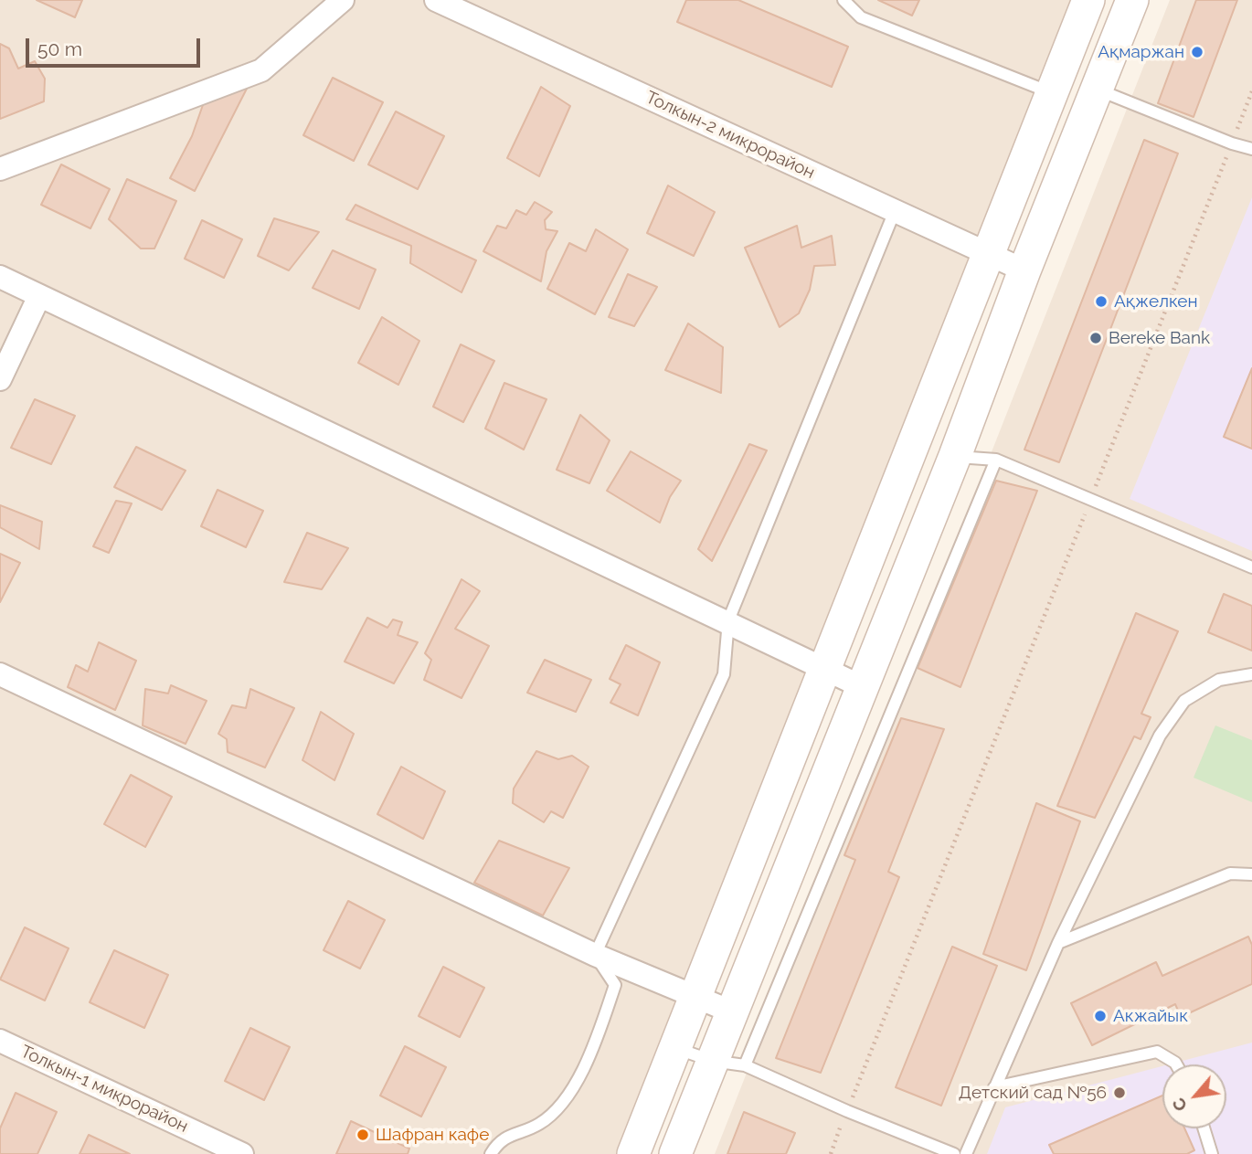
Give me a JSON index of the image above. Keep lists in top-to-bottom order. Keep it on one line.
{"streets":{"street":["Толкын-2 микрорайон","Толкын-1 микрорайон"]},"places":["Ақмаржан","Ақжелкен","Bereke Bank","Акжайык","Детский сад №56","Шафран кафе"],"scale_bar":"50 m","north":"bottom left"}
